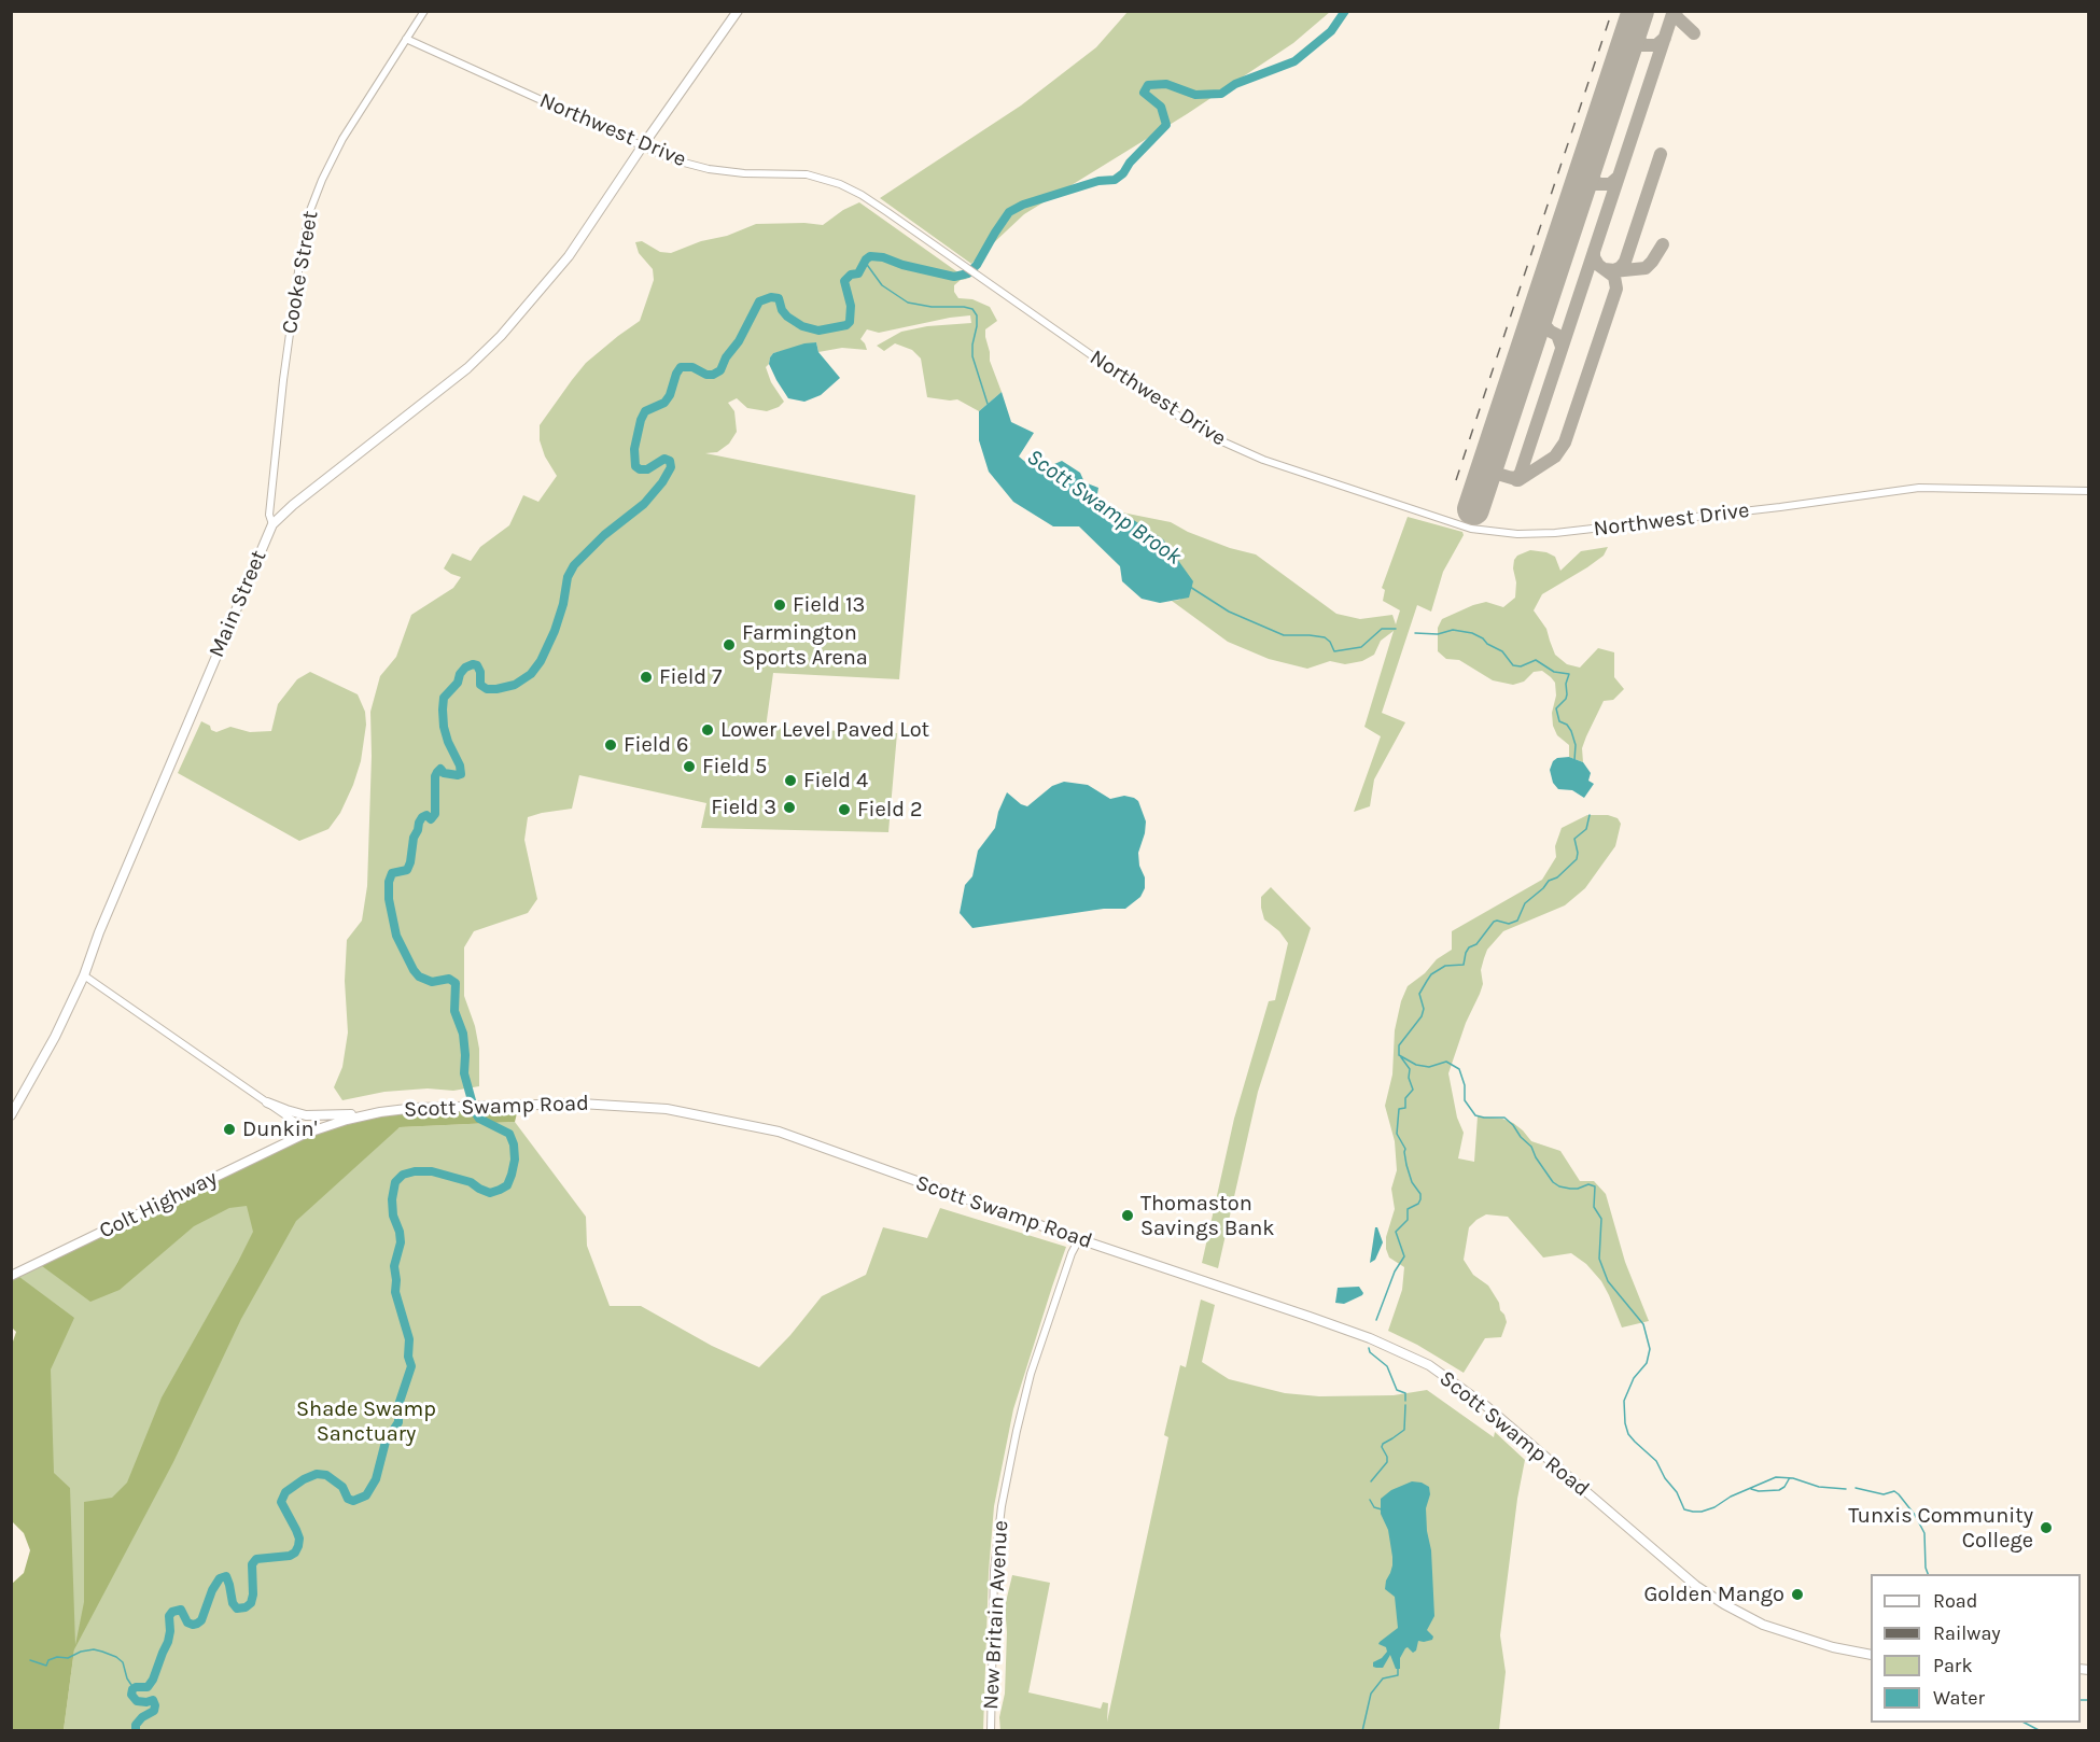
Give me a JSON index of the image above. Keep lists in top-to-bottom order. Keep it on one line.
{"streets":{"highway":["Main Street","Scott Swamp Road","Colt Highway"],"main road":["Northwest Drive","Cooke Street","New Britain Avenue"]},"crossings":[["Northwest Drive","Cooke Street"],["Northwest Drive","Main Street"],["Cooke Street","Main Street"],["Scott Swamp Road","Colt Highway"],["Scott Swamp Road","New Britain Avenue"]],"water":["Scott Swamp Brook"],"parks":["Shade Swamp Sanctuary"],"places":["Field 13","Farmington Sports Arena","Field 7","Lower Level Paved Lot","Field 6","Field 5","Field 4","Field 3","Field 2","Dunkin'","Thomaston Savings Bank","Tunxis Community College","Golden Mango"],"legend":["Road","Railway","Park","Water"]}
